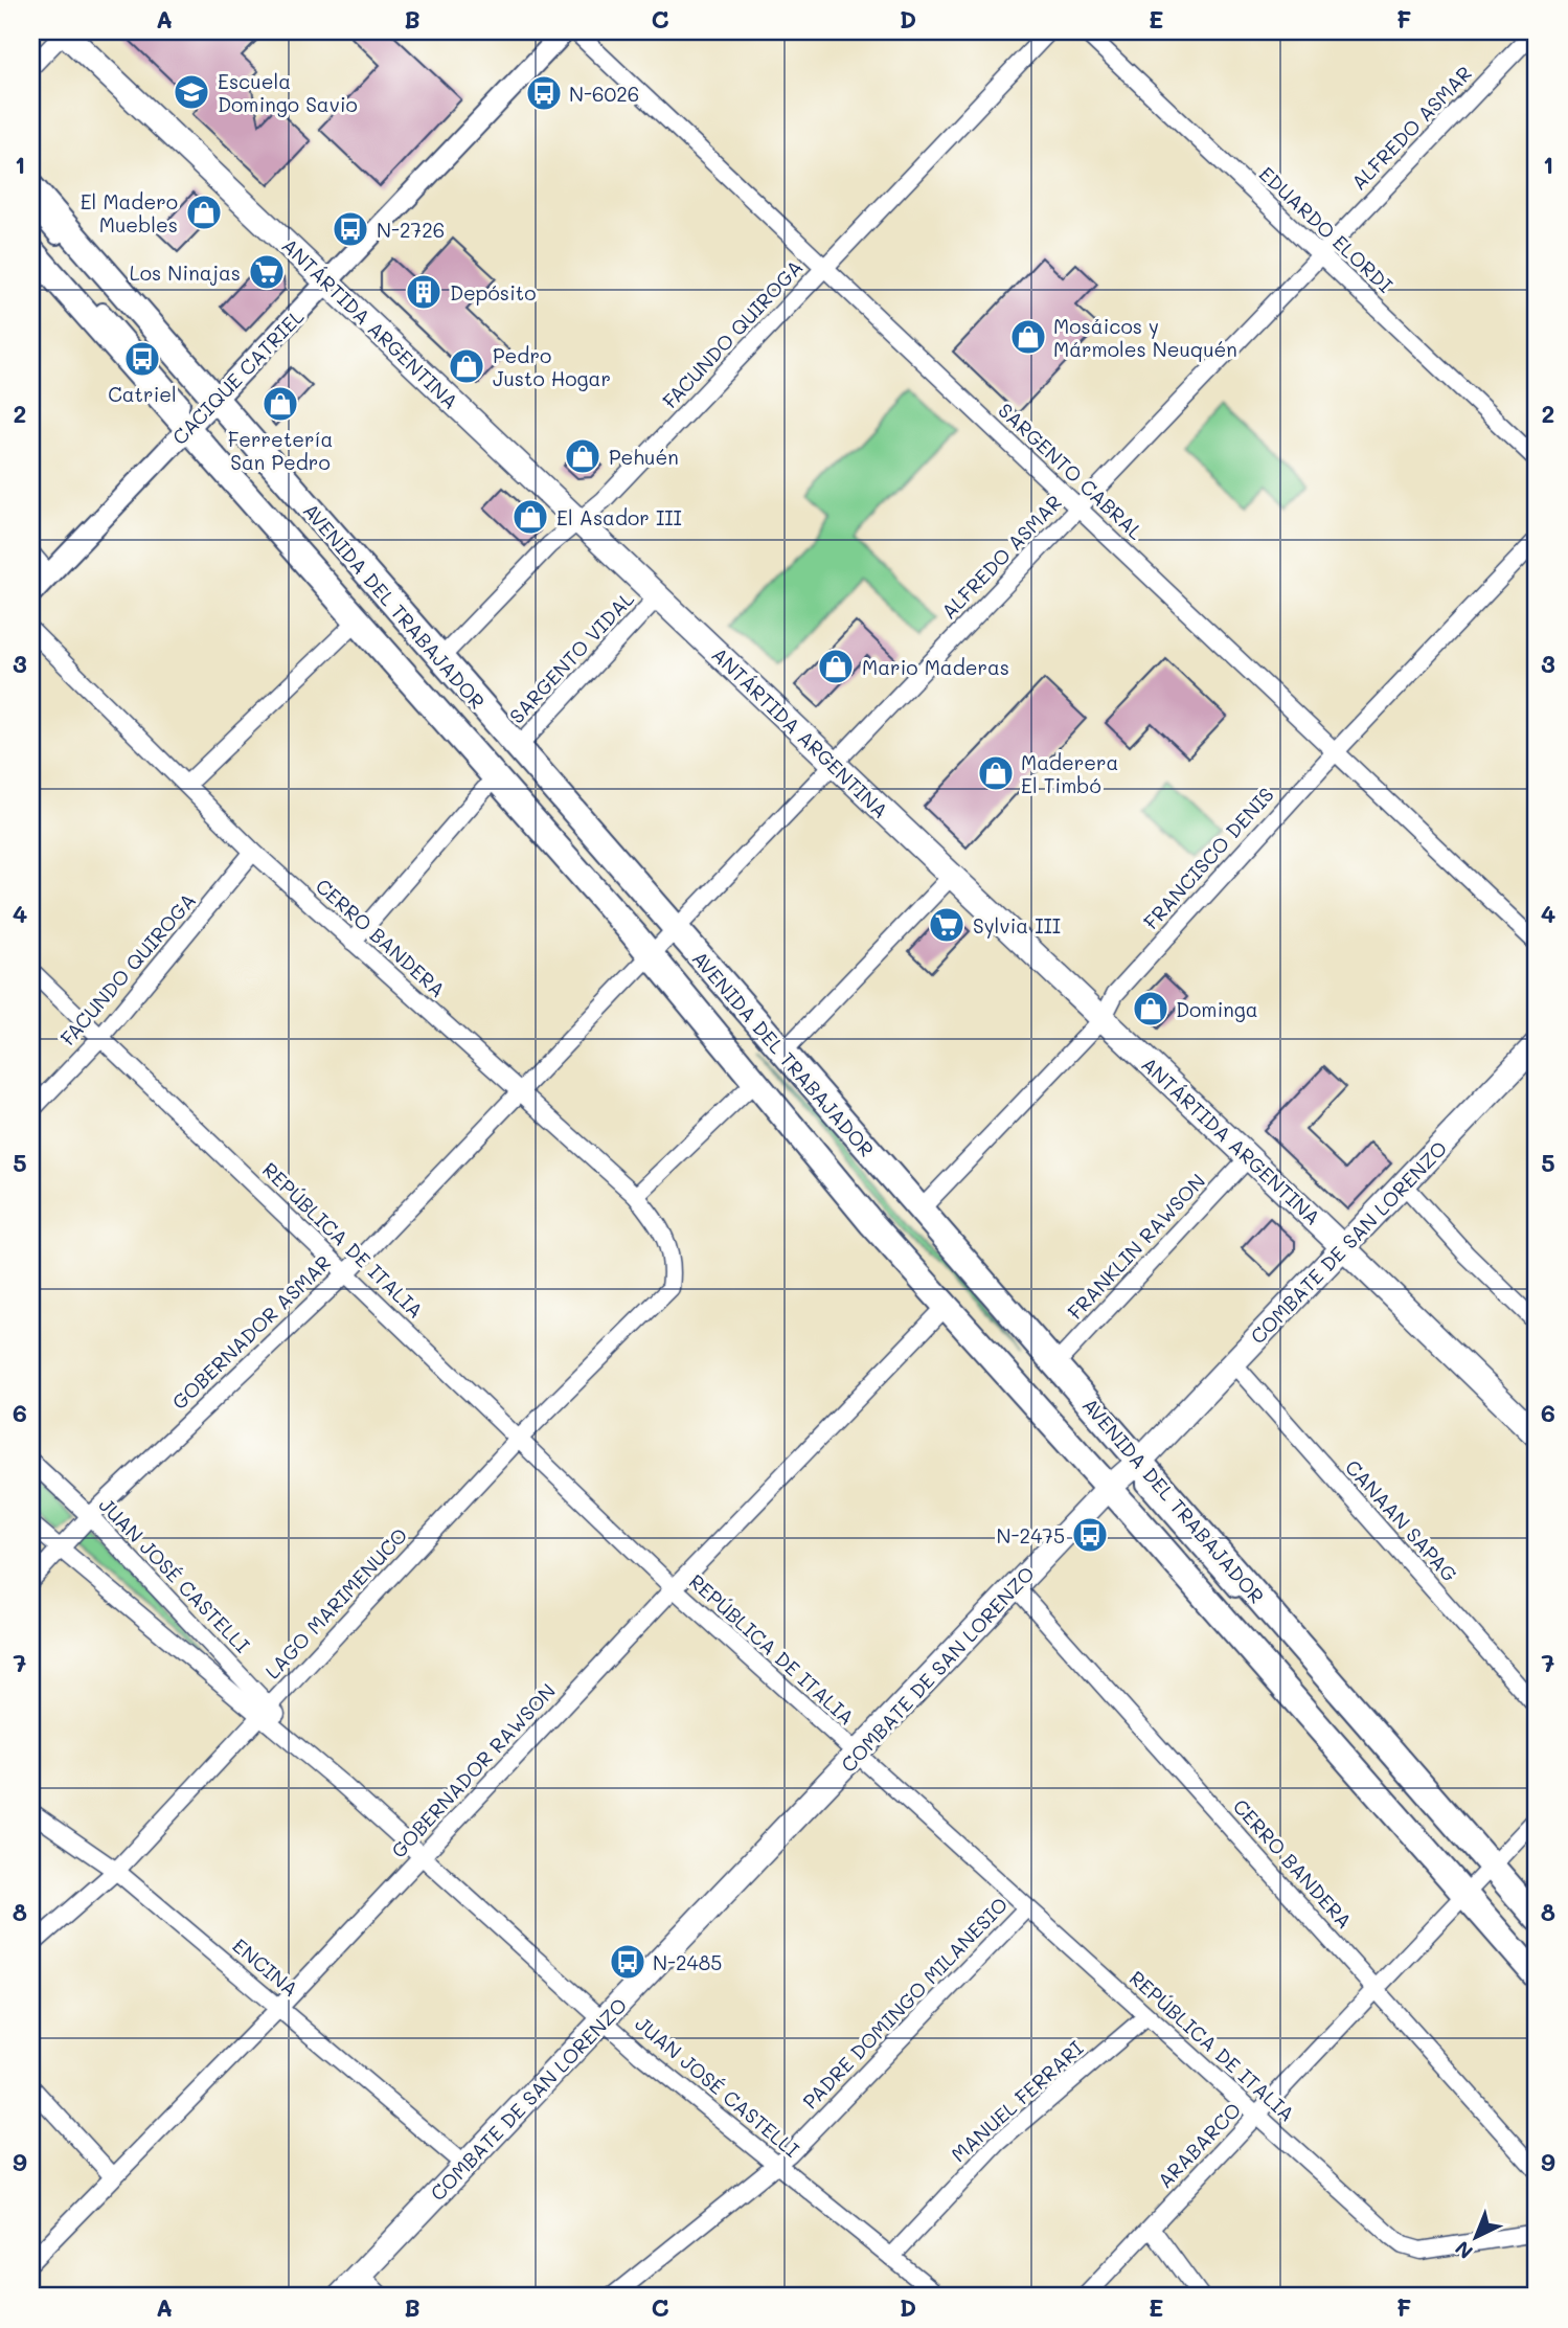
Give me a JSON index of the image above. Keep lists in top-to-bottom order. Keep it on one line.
{"streets":{"main road":["ANTÁRTIDA ARGENTINA","AVENIDA DEL TRABAJADOR","COMBATE DE SAN LORENZO"],"street":["ALFREDO ASMAR","EDUARDO ELORDI","FACUNDO QUIROGA","CACIQUE CATRIEL","SARGENTO CABRAL","SARGENTO VIDAL","FRANCISCO DENIS","CERRO BANDERA","REPÚBLICA DE ITALIA","FRANKLIN RAWSON","GOBERNADOR ASMAR","CANAAN SAPAG","JUAN JOSÉ CASTELLI","LAGO MARIMENUCO","GOBERNADOR RAWSON","ENCINA","PADRE DOMINGO MILANESIO","MANUEL FERRARI","ARABARCO"]},"crossings":[["ALFREDO ASMAR","EDUARDO ELORDI"],["ALFREDO ASMAR","ANTÁRTIDA ARGENTINA"],["ALFREDO ASMAR","SARGENTO CABRAL"],["ALFREDO ASMAR","AVENIDA DEL TRABAJADOR"],["ALFREDO ASMAR","GOBERNADOR ASMAR"],["ANTÁRTIDA ARGENTINA","FACUNDO QUIROGA"],["ANTÁRTIDA ARGENTINA","CACIQUE CATRIEL"],["ANTÁRTIDA ARGENTINA","SARGENTO VIDAL"],["ANTÁRTIDA ARGENTINA","FRANCISCO DENIS"],["ANTÁRTIDA ARGENTINA","COMBATE DE SAN LORENZO"],["ANTÁRTIDA ARGENTINA","FRANKLIN RAWSON"],["FACUNDO QUIROGA","SARGENTO CABRAL"],["FACUNDO QUIROGA","AVENIDA DEL TRABAJADOR"],["FACUNDO QUIROGA","CERRO BANDERA"],["FACUNDO QUIROGA","REPÚBLICA DE ITALIA"],["CACIQUE CATRIEL","AVENIDA DEL TRABAJADOR"],["SARGENTO CABRAL","FRANCISCO DENIS"],["AVENIDA DEL TRABAJADOR","SARGENTO VIDAL"],["AVENIDA DEL TRABAJADOR","FRANCISCO DENIS"],["AVENIDA DEL TRABAJADOR","COMBATE DE SAN LORENZO"],["AVENIDA DEL TRABAJADOR","FRANKLIN RAWSON"],["AVENIDA DEL TRABAJADOR","GOBERNADOR ASMAR"],["AVENIDA DEL TRABAJADOR","GOBERNADOR RAWSON"],["AVENIDA DEL TRABAJADOR","ARABARCO"],["CERRO BANDERA","COMBATE DE SAN LORENZO"],["CERRO BANDERA","GOBERNADOR ASMAR"],["CERRO BANDERA","LAGO MARIMENUCO"],["CERRO BANDERA","ARABARCO"],["REPÚBLICA DE ITALIA","COMBATE DE SAN LORENZO"],["REPÚBLICA DE ITALIA","GOBERNADOR ASMAR"],["REPÚBLICA DE ITALIA","LAGO MARIMENUCO"],["REPÚBLICA DE ITALIA","GOBERNADOR RAWSON"],["REPÚBLICA DE ITALIA","PADRE DOMINGO MILANESIO"],["REPÚBLICA DE ITALIA","MANUEL FERRARI"],["REPÚBLICA DE ITALIA","ARABARCO"],["COMBATE DE SAN LORENZO","CANAAN SAPAG"],["COMBATE DE SAN LORENZO","JUAN JOSÉ CASTELLI"],["COMBATE DE SAN LORENZO","ENCINA"],["GOBERNADOR ASMAR","JUAN JOSÉ CASTELLI"],["JUAN JOSÉ CASTELLI","LAGO MARIMENUCO"],["JUAN JOSÉ CASTELLI","GOBERNADOR RAWSON"],["JUAN JOSÉ CASTELLI","PADRE DOMINGO MILANESIO"],["JUAN JOSÉ CASTELLI","MANUEL FERRARI"],["LAGO MARIMENUCO","ENCINA"],["GOBERNADOR RAWSON","ENCINA"]],"places":{"school or university":["Escuela Domingo Savio"],"bus stop":["N-6026","N-2726","Catriel","N-2475","N-2485"],"shop":["El Madero Muebles","Mosáicos y Mármoles Neuquén","Pedro Justo Hogar","Ferretería San Pedro","Pehuén","El Asador III","Mario Maderas","Maderera El Timbó","Dominga"],"supermarket":["Los Ninajas","Sylvia III"],"building":["Depósito"]},"north":"bottom left","grid":{"columns":["A","B","C","D","E","F"],"rows":["1","2","3","4","5","6","7","8","9"]}}
